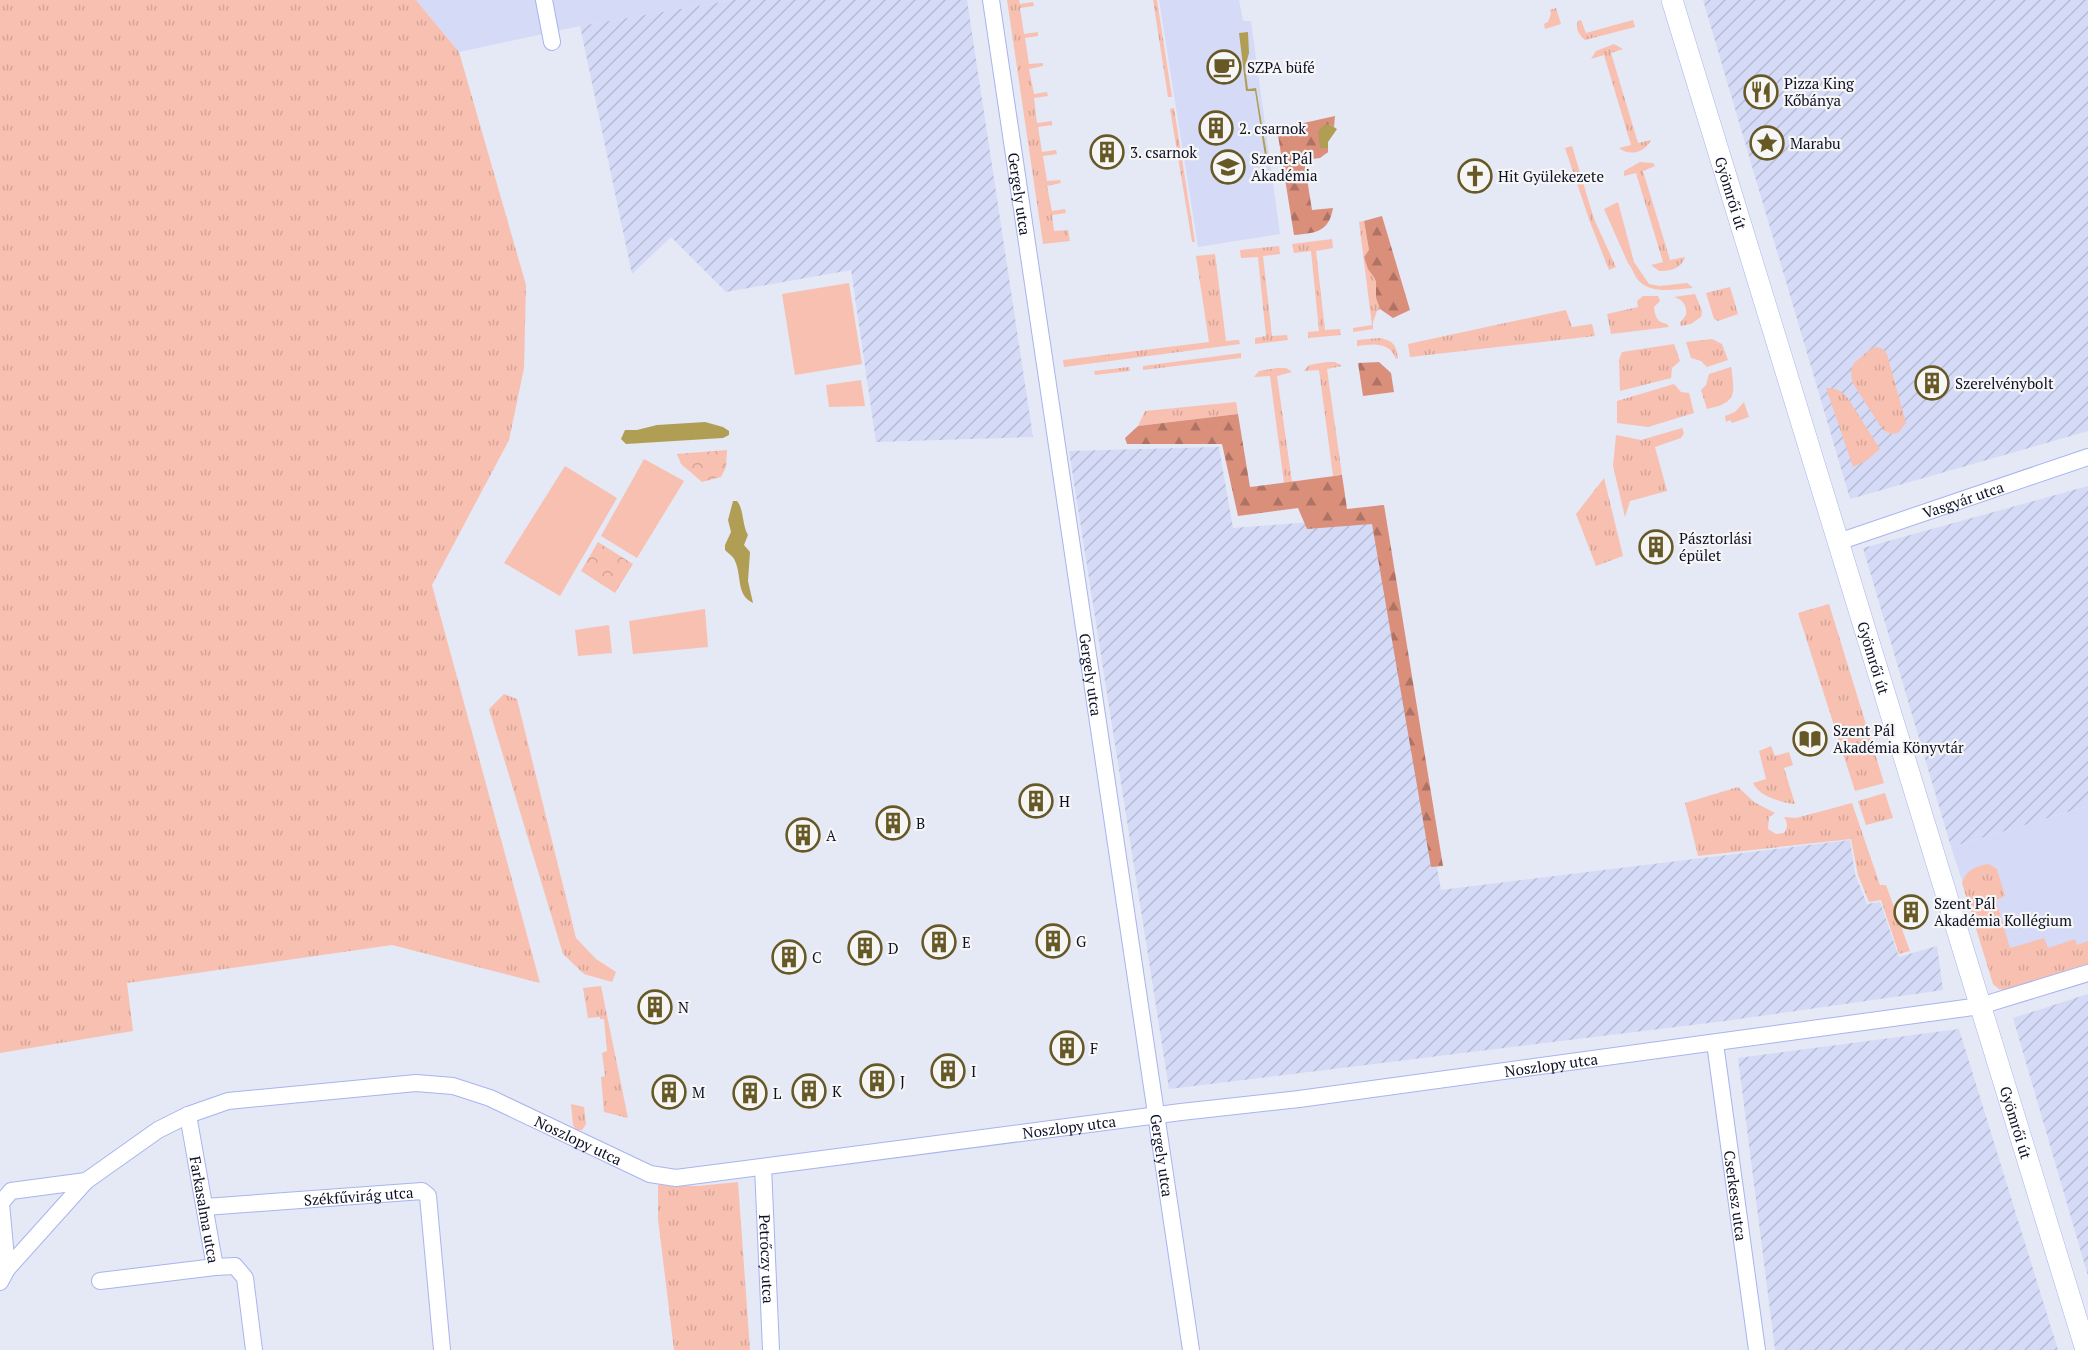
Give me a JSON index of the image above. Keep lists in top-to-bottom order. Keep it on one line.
{"streets":{"street":["Gyömrői út","Gergely utca","Vasgyár utca","Noszlopy utca","Székfűvirág utca","Cserkesz utca","Farkasalma utca","Petrőczy utca"]},"crossings":[["Gyömrői út","Vasgyár utca"],["Gyömrői út","Noszlopy utca"],["Gergely utca","Noszlopy utca"],["Noszlopy utca","Cserkesz utca"],["Noszlopy utca","Farkasalma utca"],["Noszlopy utca","Petrőczy utca"],["Székfűvirág utca","Farkasalma utca"]],"places":{"cafe":["SZPA büfé"],"restaurant":["Pizza King Kőbánya"],"building":["2. csarnok","3. csarnok","Szerelvénybolt","Pásztorlási épület","H","B","A","Szent Pál Akadémia Kollégium","G","E","D","C","N","F","I","J","K","M","L"],"place":["Marabu"],"school or university":["Szent Pál Akadémia"],"church":["Hit Gyülekezete"],"library":["Szent Pál Akadémia Könyvtár"]}}
